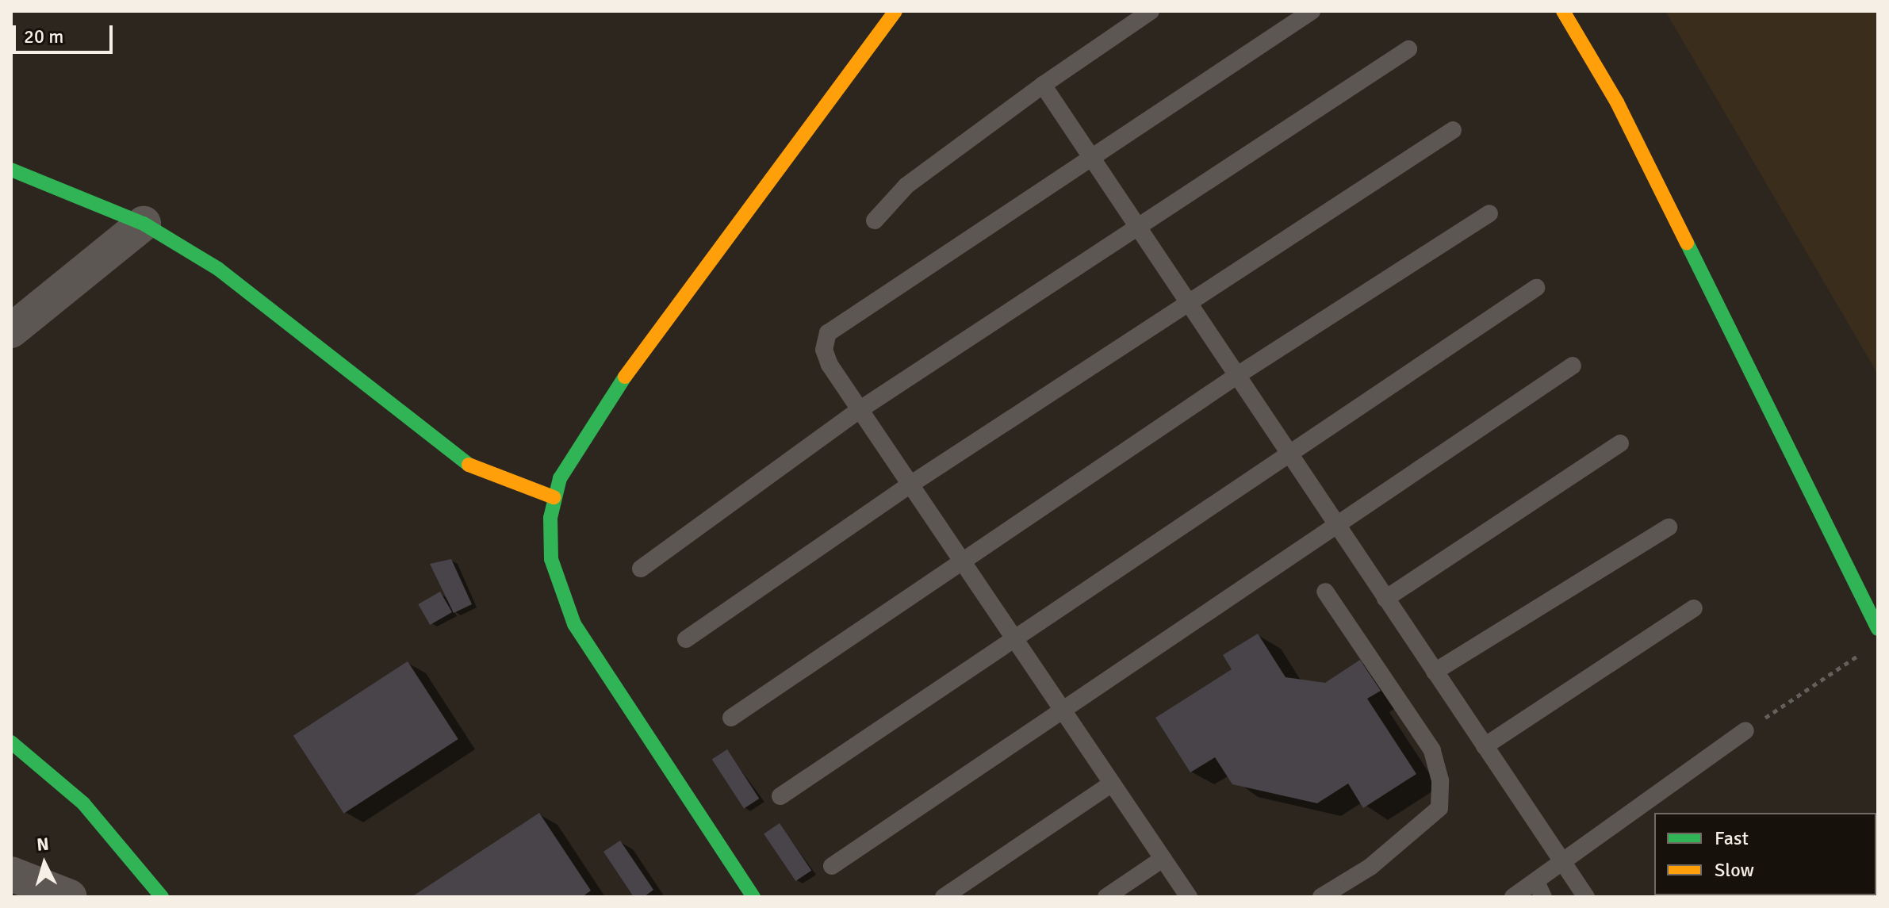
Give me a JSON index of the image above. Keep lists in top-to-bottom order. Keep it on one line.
{"legend":["Fast","Slow"],"scale_bar":"20 m","north":"top"}
